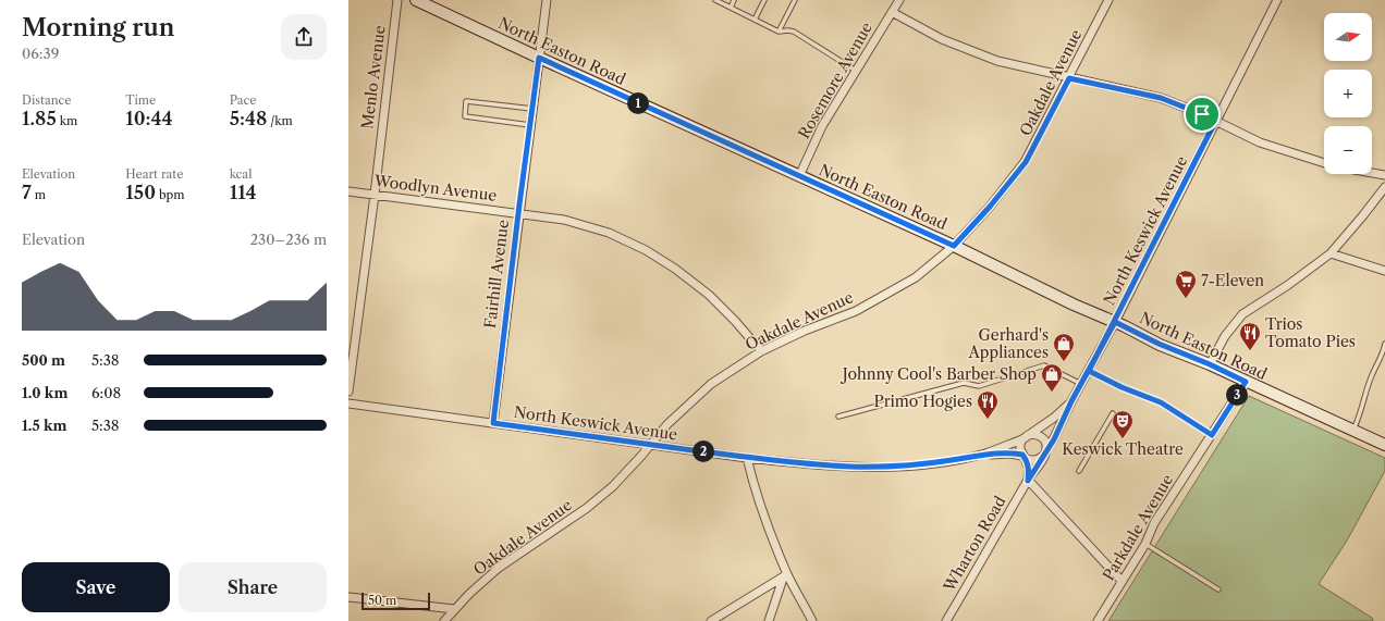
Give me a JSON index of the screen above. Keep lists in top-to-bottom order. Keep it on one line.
{"streets":{"main road":["North Easton Road"],"street":["Menlo Avenue","Rosemore Avenue","Oakdale Avenue","Woodlyn Avenue","North Keswick Avenue","Fairhill Avenue","Parkdale Avenue","Wharton Road"]},"crossings":[["North Easton Road","Rosemore Avenue"],["North Easton Road","Oakdale Avenue"],["North Easton Road","North Keswick Avenue"],["North Easton Road","Fairhill Avenue"],["North Easton Road","Parkdale Avenue"],["Menlo Avenue","Woodlyn Avenue"],["Oakdale Avenue","Woodlyn Avenue"],["Oakdale Avenue","North Keswick Avenue"],["Woodlyn Avenue","Fairhill Avenue"],["North Keswick Avenue","Fairhill Avenue"],["North Keswick Avenue","Wharton Road"]],"places":{"supermarket":["7-Eleven"],"restaurant":["Trios Tomato Pies","Primo Hogies"],"shop":["Gerhard's Appliances","Johnny Cool's Barber Shop"],"theatre":["Keswick Theatre"]},"scale_bar":"50 m","north":"right","page":{"heading":["Morning run","06:39"],"map_buttons":["+","−"],"stats":[["Distance","1.85 km"],["Time","10:44"],["Pace","5:48 /km"],["Elevation","7 m"],["Heart rate","150 bpm"],["kcal","114"]],"pins":["1","3","2"],"chart":["Elevation","230–236 m"],"list":[{"name":"500 m","note":"5:38"},{"name":"1.0 km","note":"6:08"},{"name":"1.5 km","note":"5:38"}],"buttons":["Save","Share"],"scale":"50 m"}}
